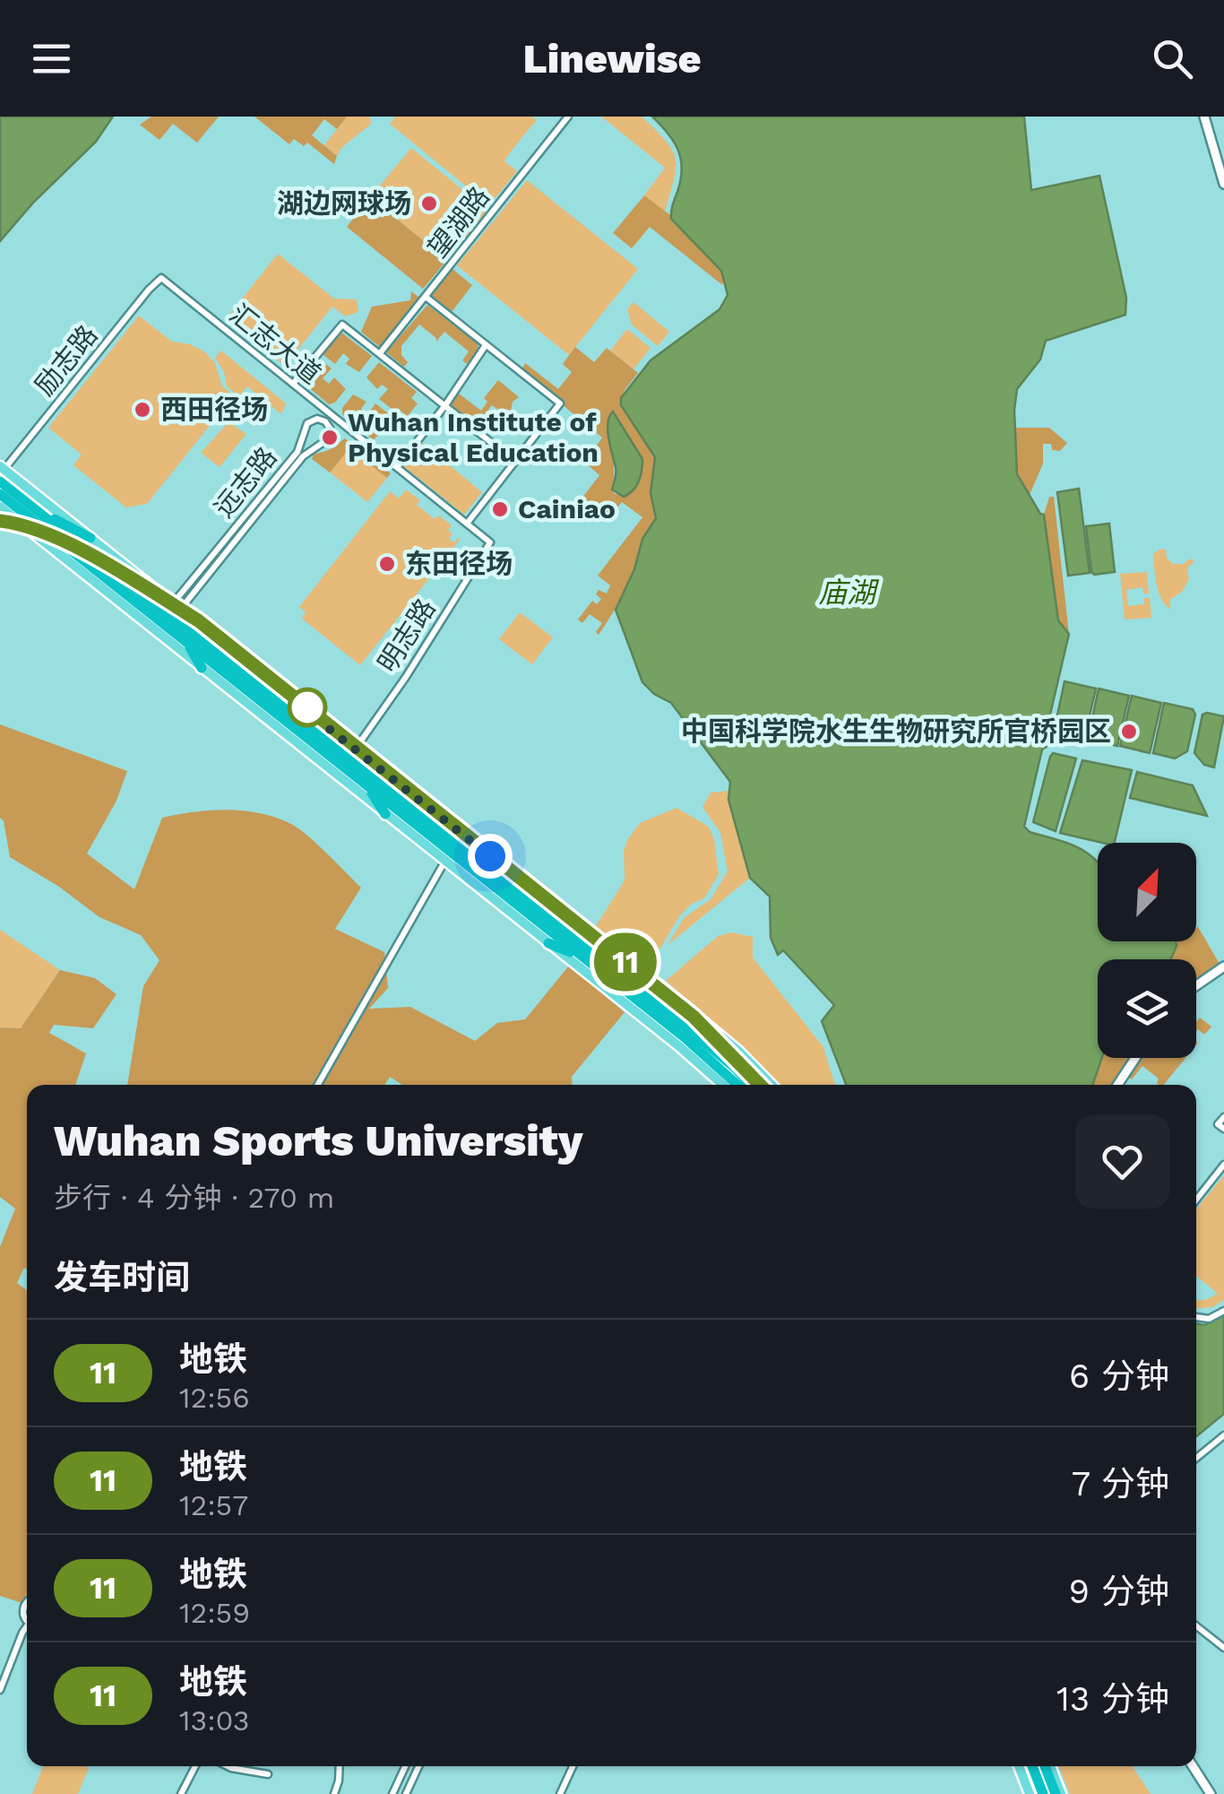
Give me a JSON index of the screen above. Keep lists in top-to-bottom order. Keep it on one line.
{"streets":{"street":["望湖路","汇志大道","励志路","远志路","明志路"]},"crossings":[["汇志大道","励志路"],["汇志大道","明志路"]],"water":["庙湖"],"places":["湖边网球场","西田径场","Wuhan Institute of Physical Education","Cainiao","东田径场","中国科学院水生生物研究所官桥园区"],"lines":["metro line 11"],"north":"top right","page":{"header":"Linewise","on_map":"11","heading":[["Wuhan Sports University","步行 · 4 分钟 · 270 m"],"发车时间"],"list":[{"mark":"11","name":"地铁","note":"12:56","value":"6 分钟"},{"mark":"11","name":"地铁","note":"12:57","value":"7 分钟"},{"mark":"11","name":"地铁","note":"12:59","value":"9 分钟"},{"mark":"11","name":"地铁","note":"13:03","value":"13 分钟"}]}}
